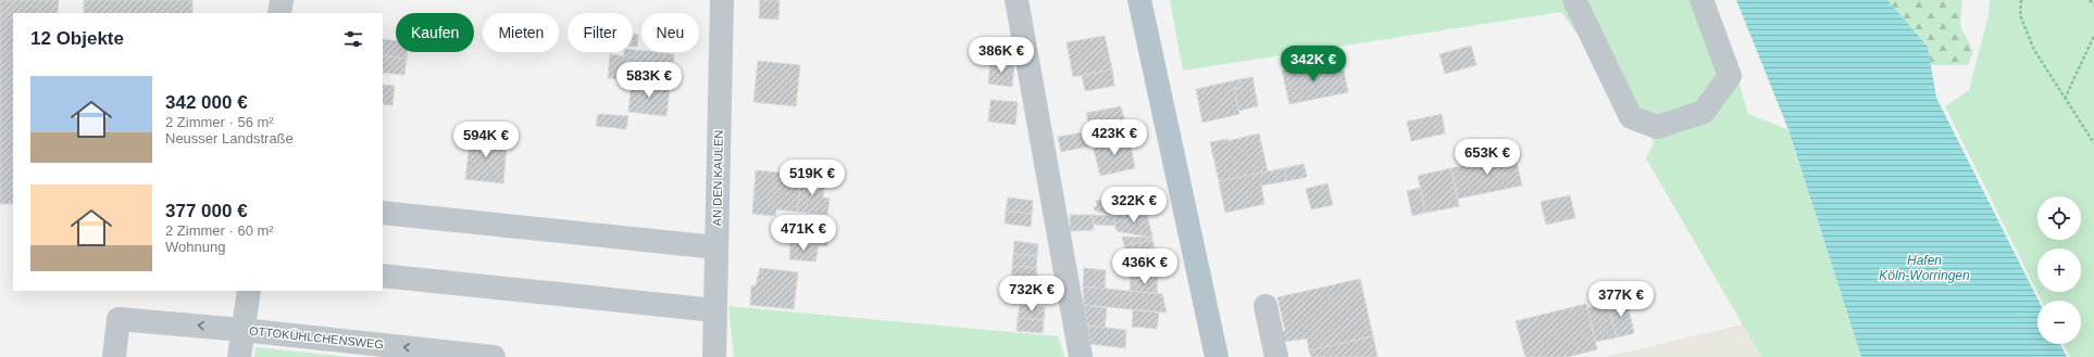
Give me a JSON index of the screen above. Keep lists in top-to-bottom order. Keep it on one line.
{"streets":{"street":["AN DEN KAULEN","OTTOKÜHLCHENSWEG"]},"water":["Hafen Köln-Worringen"],"page":{"chip":["Kaufen","Mieten","Filter","Neu"],"heading":"12 Objekte","price":["386K €","342K €","583K €","423K €","594K €","653K €","519K €","322K €","471K €","436K €","732K €","377K €"],"list":[{"name":"342 000 €","note":"2 Zimmer · 56 m² · Neusser Landstraße"},{"name":"377 000 €","note":"2 Zimmer · 60 m² · Wohnung"}],"map_buttons":["+","−"]}}
